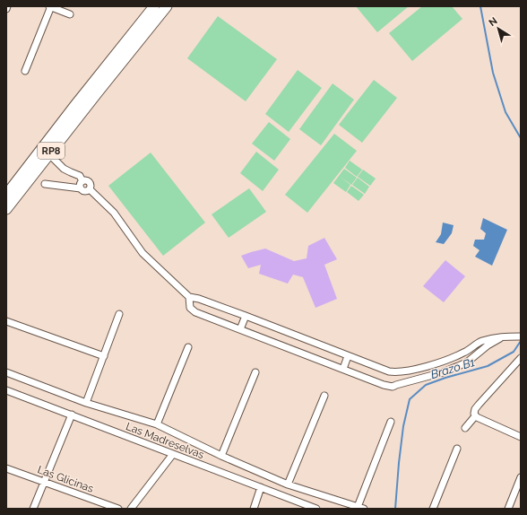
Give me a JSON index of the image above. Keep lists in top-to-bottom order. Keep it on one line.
{"streets":{"main road":["RP8"],"street":["Las Madreselvas","Las Glicinas"]},"water":["Brazo B1"],"north":"top left"}
